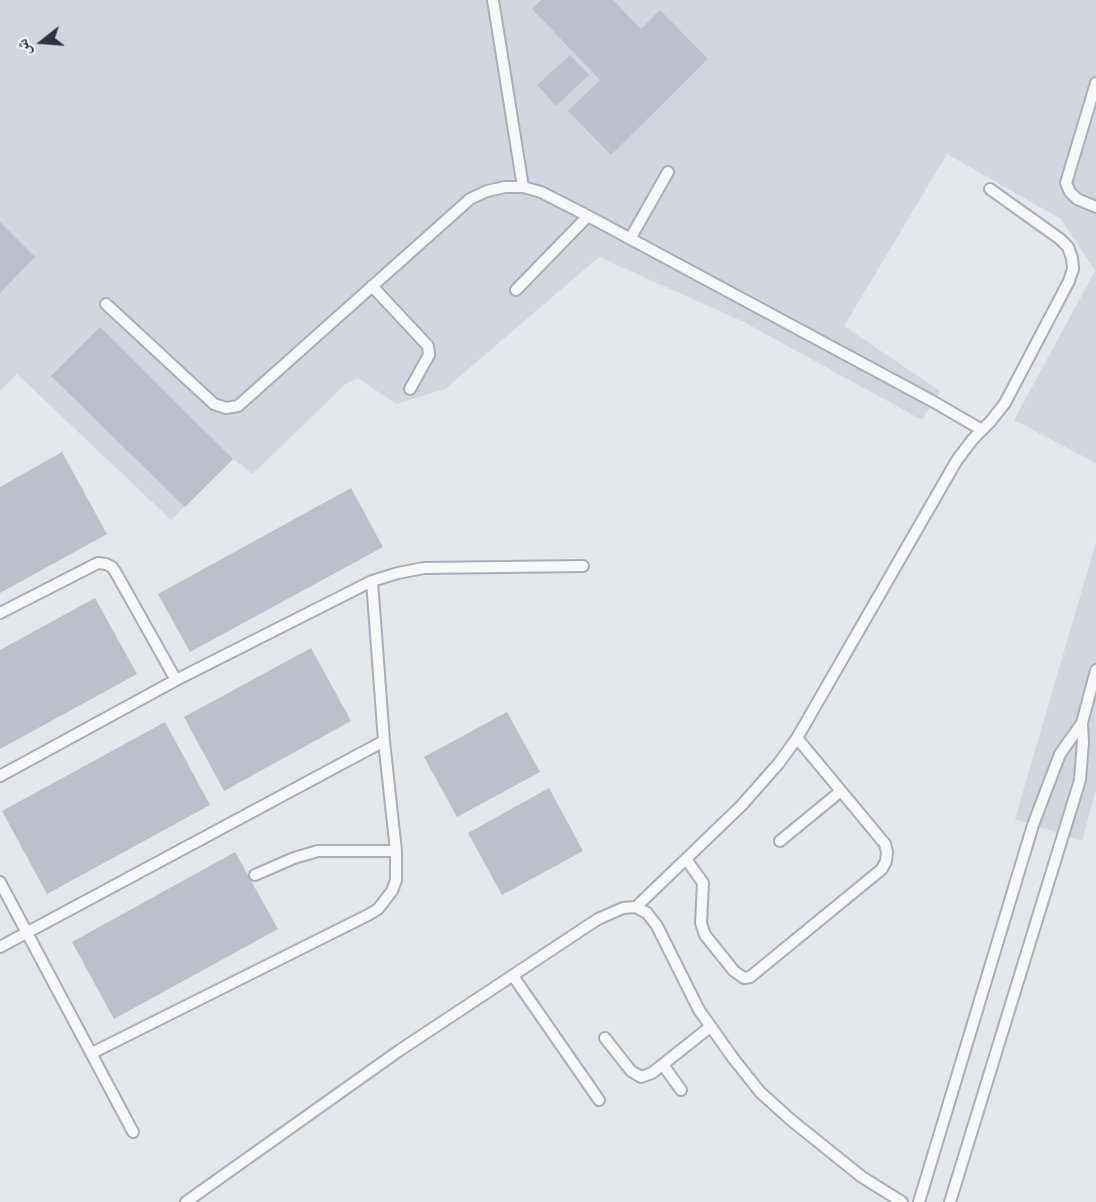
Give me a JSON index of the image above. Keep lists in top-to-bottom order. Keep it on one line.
{"north":"left"}
